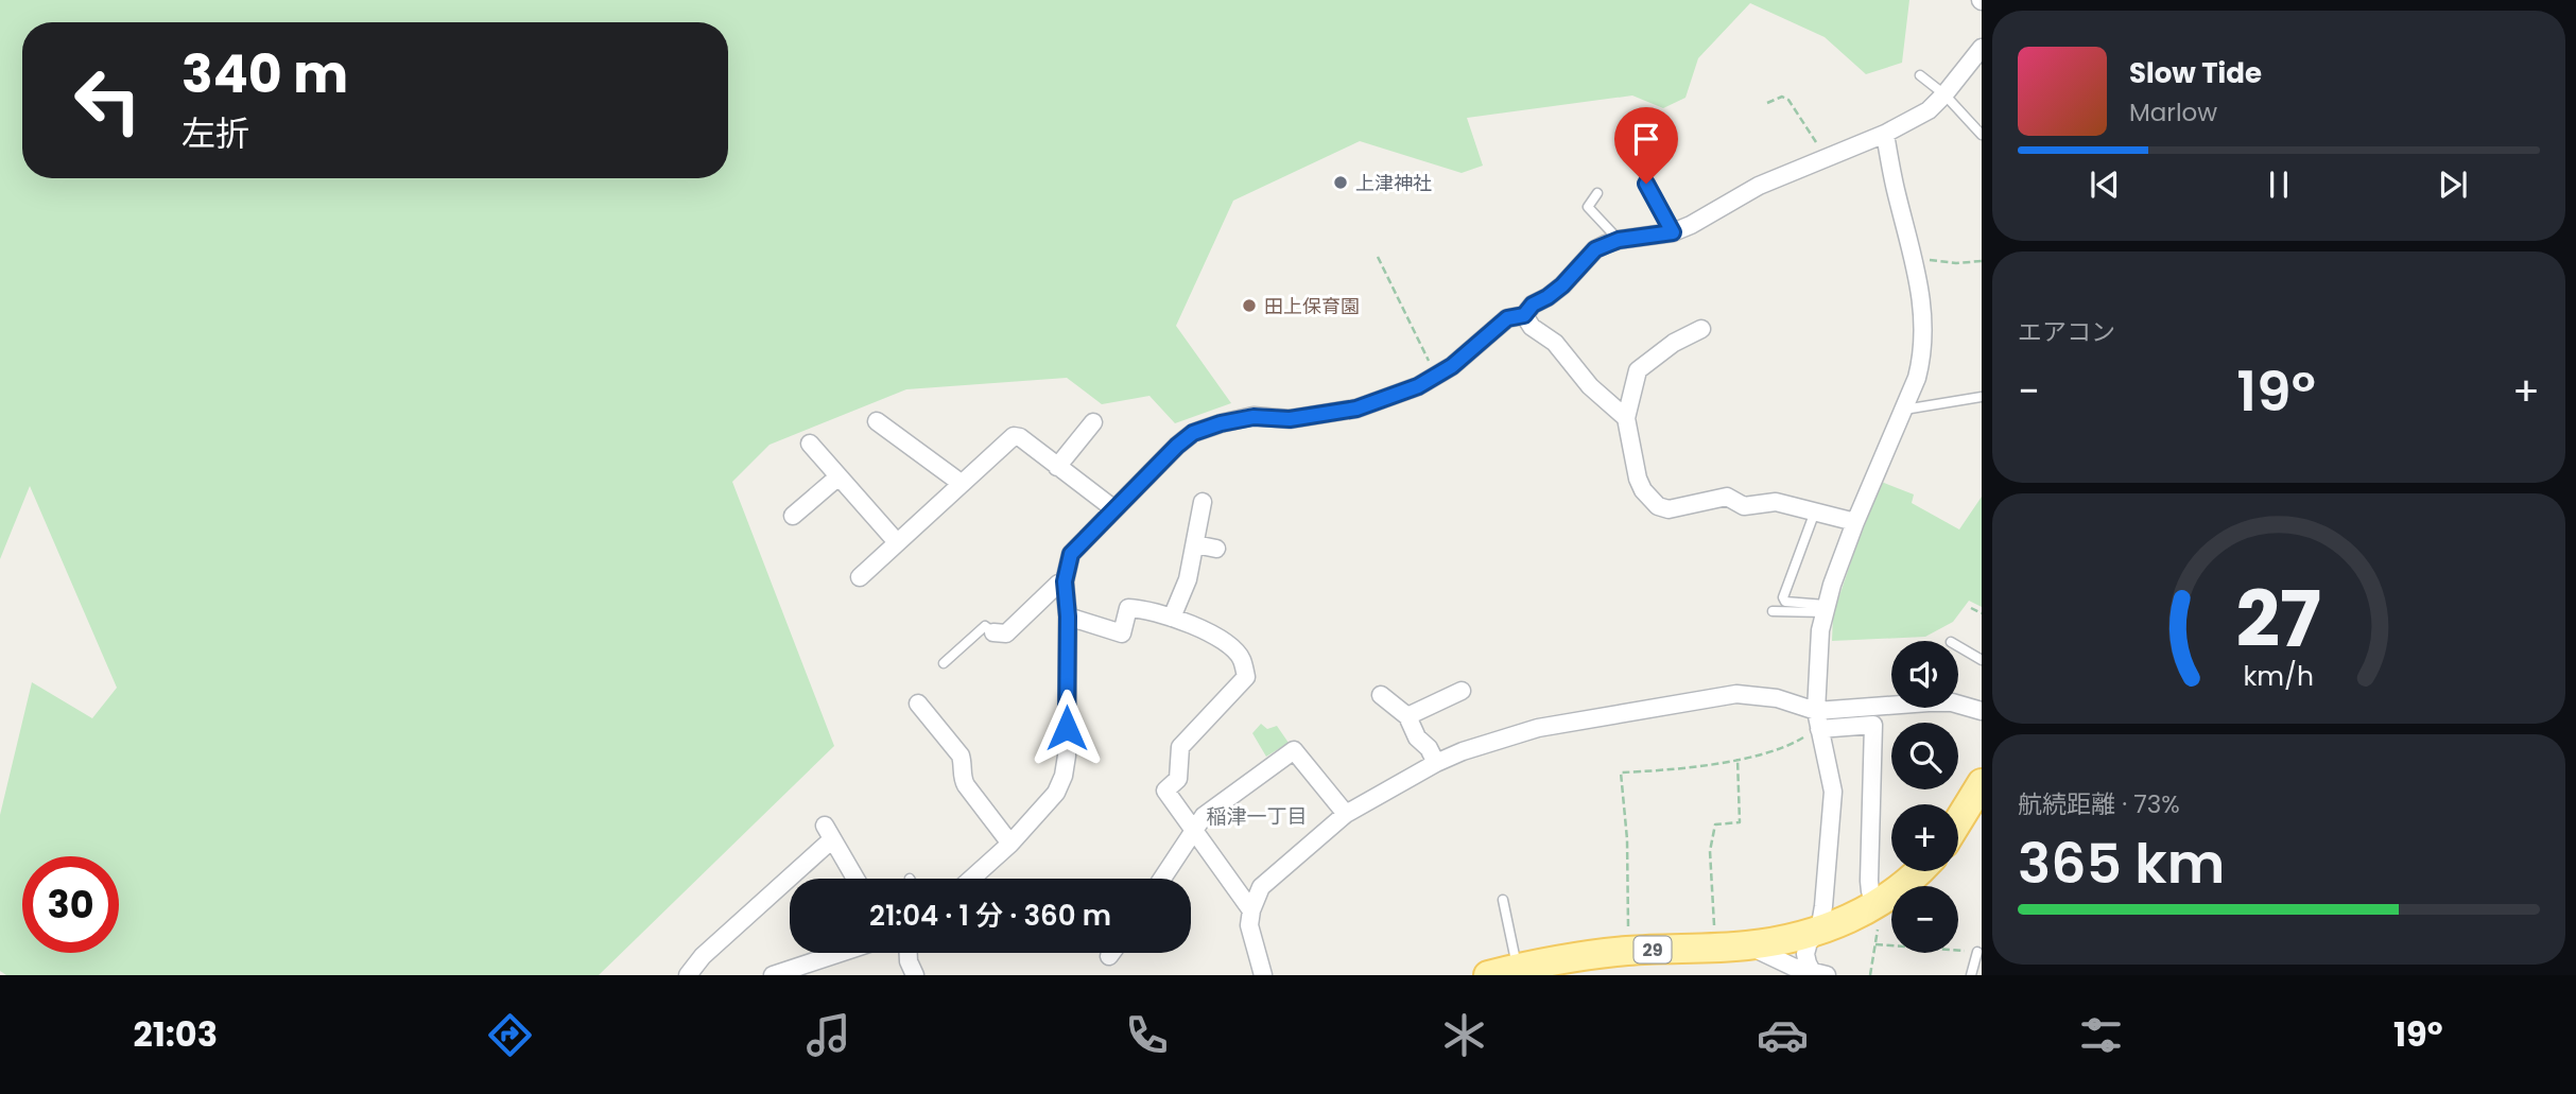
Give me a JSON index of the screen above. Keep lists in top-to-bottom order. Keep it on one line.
{"streets":{"main road":["29"]},"districts":["稲津一丁目"],"places":["上津神社","田上保育園"],"page":{"turn":["340 m","左折"],"song":["Slow Tide","Marlow"],"tile":["エアコン",["航続距離 · 73%","365 km"]],"heat":["−","19°","+"],"map_buttons":["+","−"],"limit":"30","trip":"21:04 · 1 分 · 360 m","tabs":["21:03","19°"],"gauge":["27","km/h"]}}
